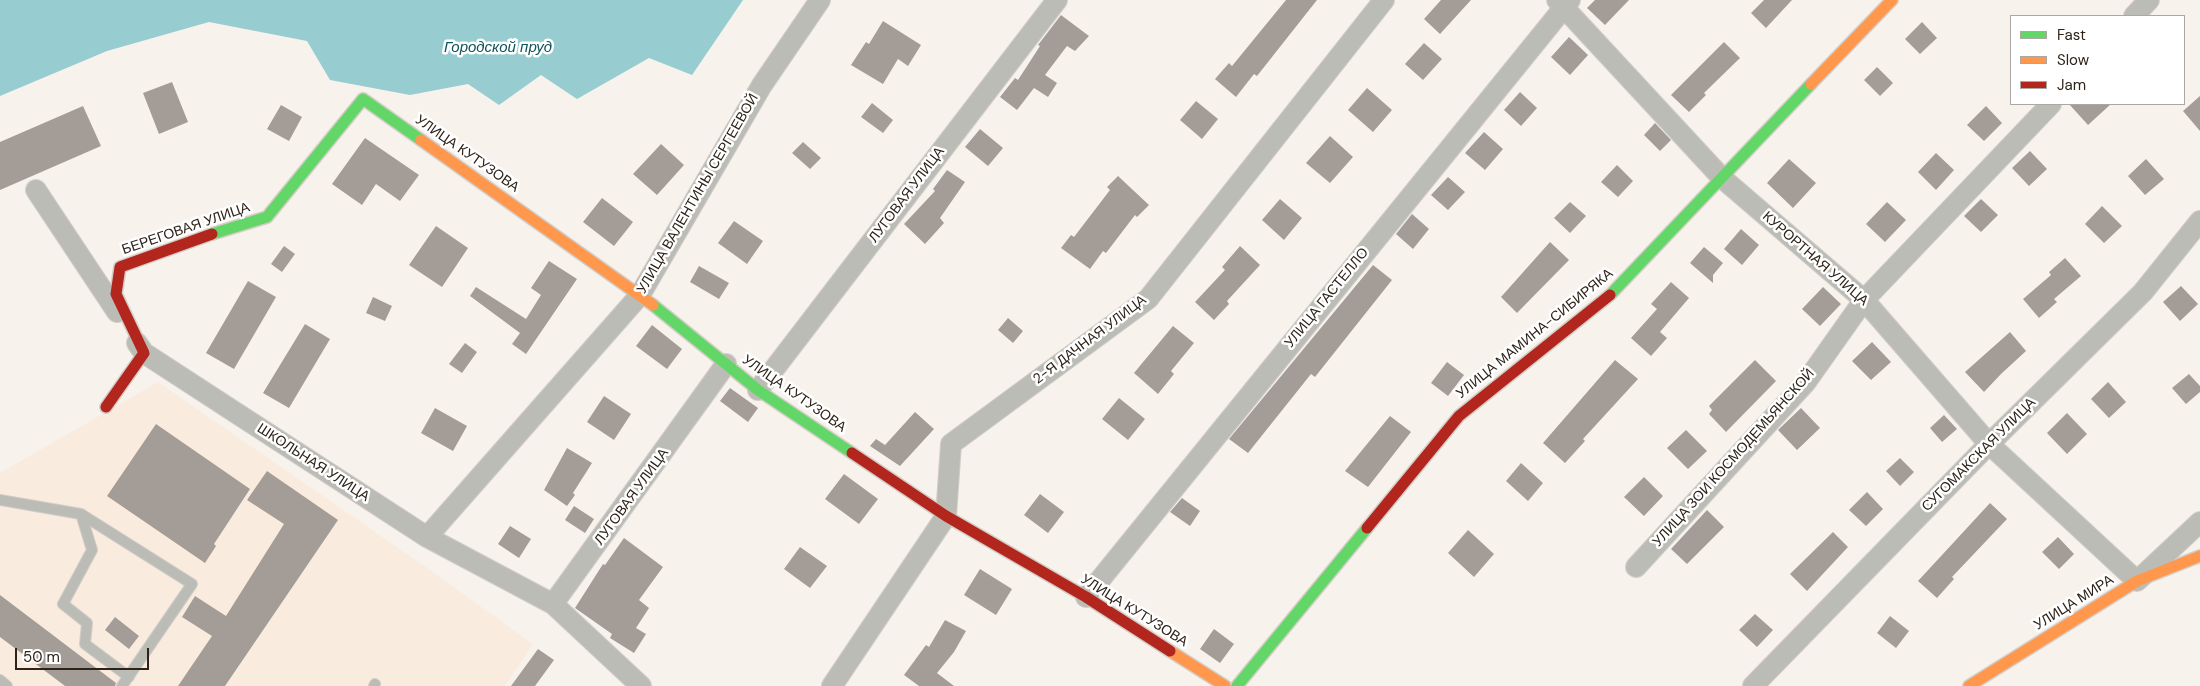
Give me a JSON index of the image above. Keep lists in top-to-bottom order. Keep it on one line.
{"streets":{"street":["УЛИЦА КУТУЗОВА","УЛИЦА ВАЛЕНТИНЫ СЕРГЕЕВОЙ","ЛУГОВАЯ УЛИЦА","БЕРЕГОВАЯ УЛИЦА","КУРОРТНАЯ УЛИЦА","УЛИЦА ГАСТЕЛЛО","УЛИЦА МАМИНА-СИБИРЯКА","2-Я ДАЧНАЯ УЛИЦА","СУГОМАКСКАЯ УЛИЦА","УЛИЦА ЗОИ КОСМОДЕМЬЯНСКОЙ","ШКОЛЬНАЯ УЛИЦА","УЛИЦА МИРА"]},"crossings":[["УЛИЦА КУТУЗОВА","УЛИЦА ВАЛЕНТИНЫ СЕРГЕЕВОЙ"],["УЛИЦА КУТУЗОВА","ЛУГОВАЯ УЛИЦА"],["УЛИЦА КУТУЗОВА","БЕРЕГОВАЯ УЛИЦА"],["УЛИЦА КУТУЗОВА","УЛИЦА ГАСТЕЛЛО"],["УЛИЦА КУТУЗОВА","2-Я ДАЧНАЯ УЛИЦА"],["УЛИЦА ВАЛЕНТИНЫ СЕРГЕЕВОЙ","ШКОЛЬНАЯ УЛИЦА"],["ЛУГОВАЯ УЛИЦА","ШКОЛЬНАЯ УЛИЦА"],["БЕРЕГОВАЯ УЛИЦА","ШКОЛЬНАЯ УЛИЦА"],["КУРОРТНАЯ УЛИЦА","УЛИЦА ГАСТЕЛЛО"],["КУРОРТНАЯ УЛИЦА","УЛИЦА МАМИНА-СИБИРЯКА"],["КУРОРТНАЯ УЛИЦА","СУГОМАКСКАЯ УЛИЦА"],["КУРОРТНАЯ УЛИЦА","УЛИЦА ЗОИ КОСМОДЕМЬЯНСКОЙ"],["КУРОРТНАЯ УЛИЦА","УЛИЦА МИРА"]],"water":["Городской пруд"],"legend":["Fast","Slow","Jam"],"scale_bar":"50 m"}
